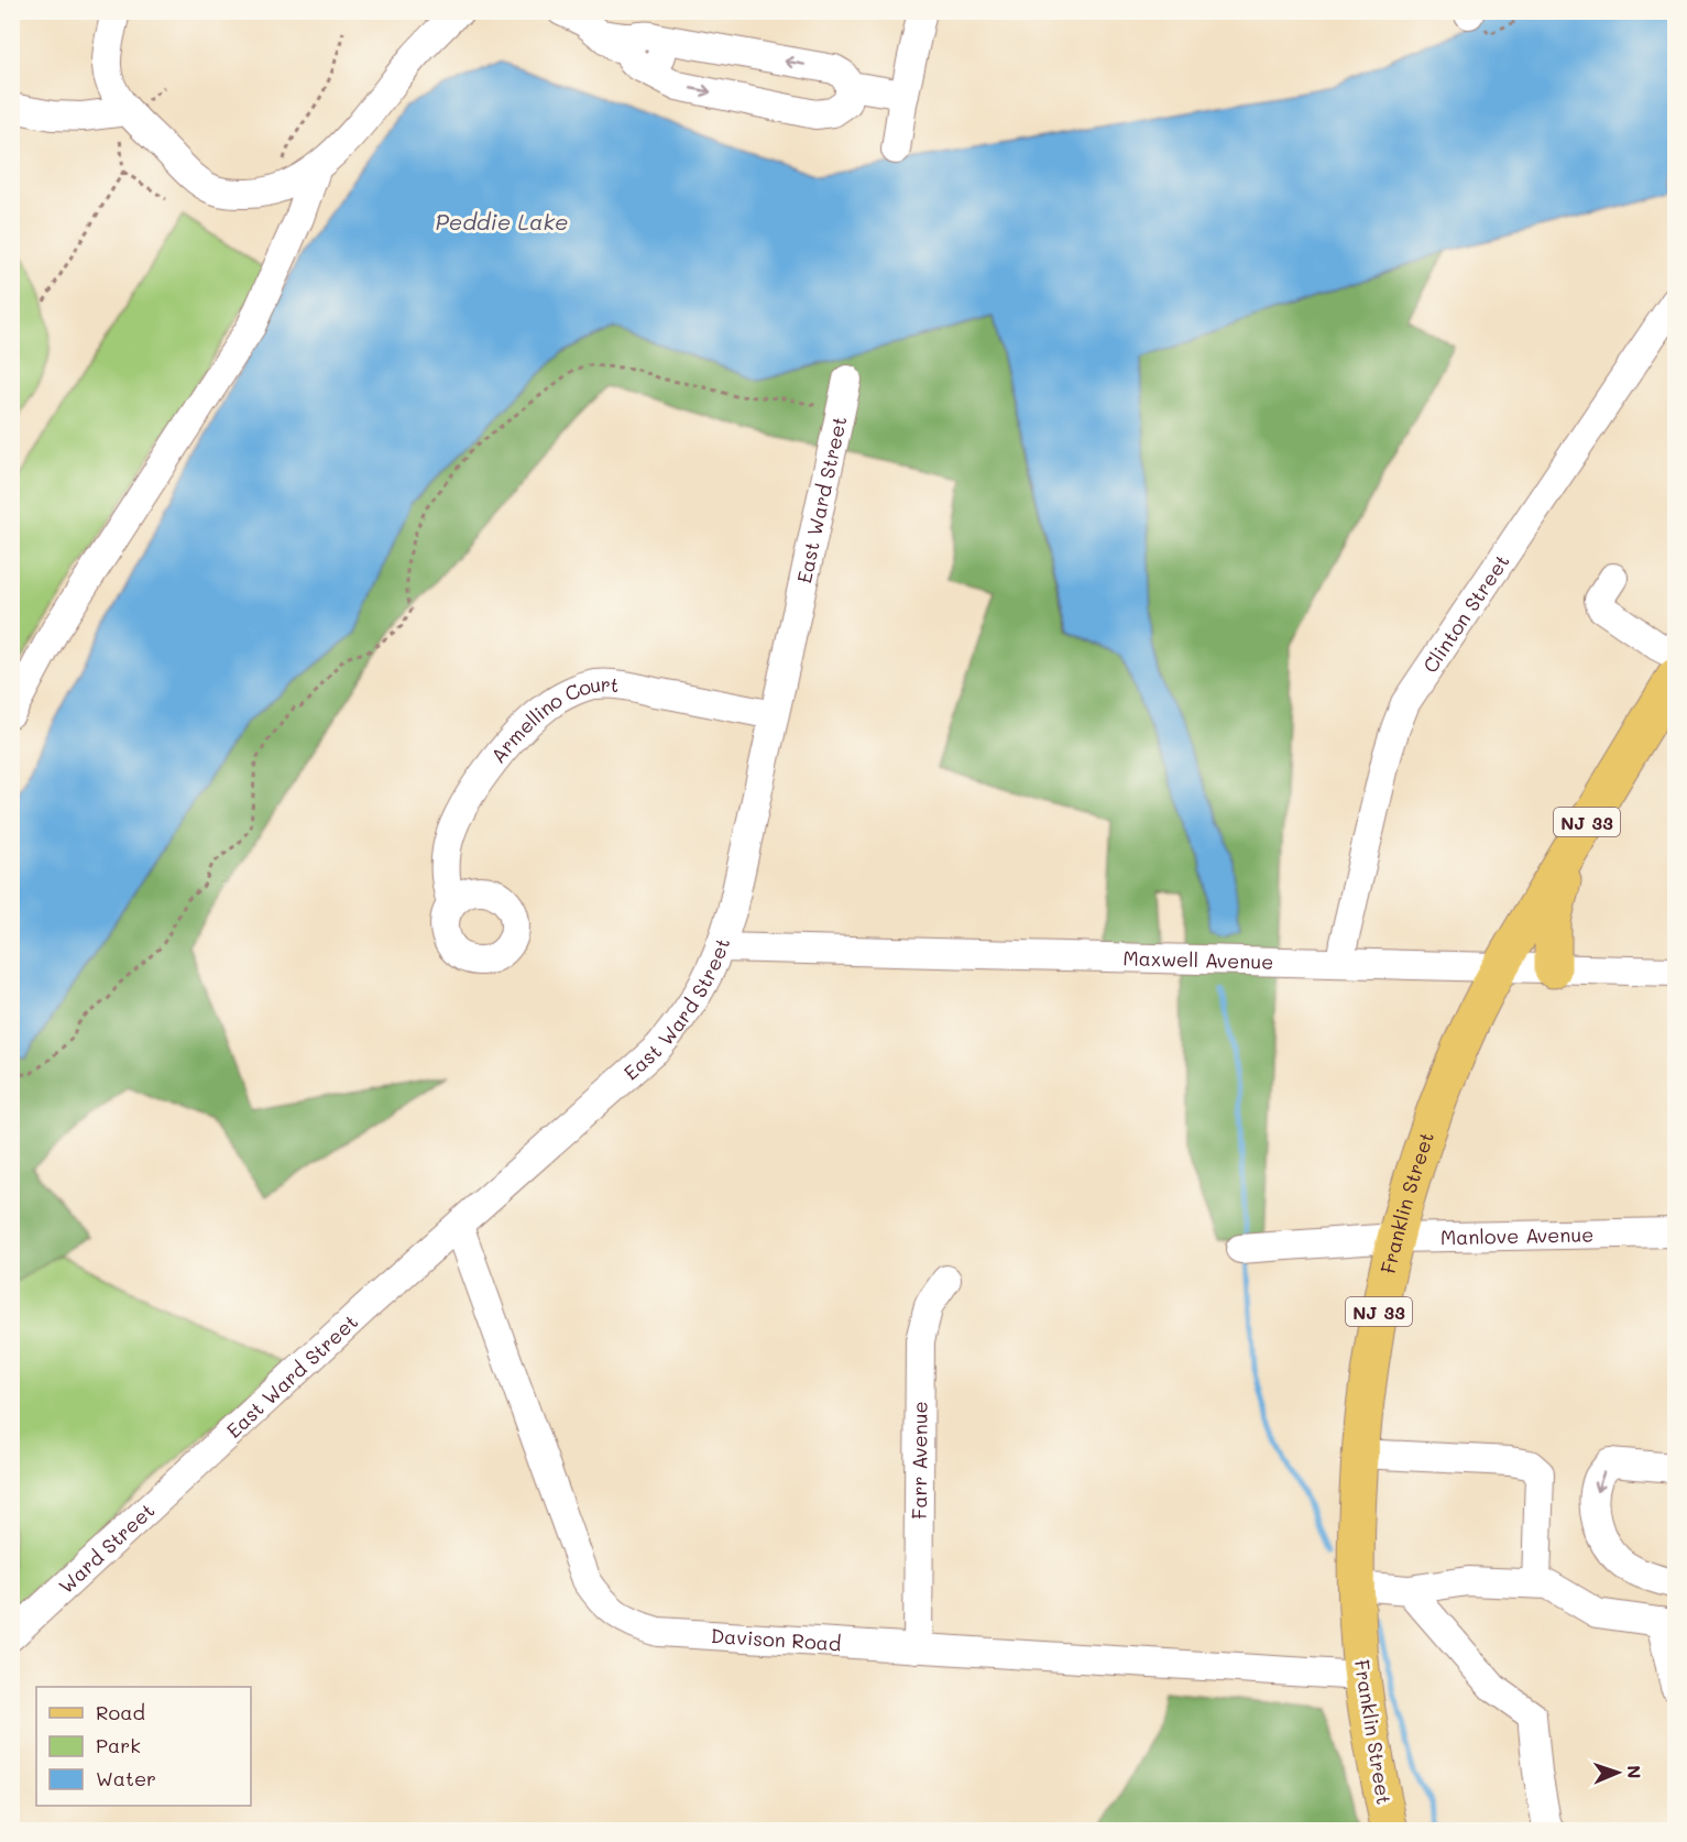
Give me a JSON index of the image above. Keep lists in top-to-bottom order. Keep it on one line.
{"streets":{"main road":["NJ 33","Franklin Street"],"street":["East Ward Street","Clinton Street","Armellino Court","Maxwell Avenue","Manlove Avenue","Farr Avenue","Ward Street","Davison Road"]},"crossings":[["East Ward Street","Armellino Court"],["East Ward Street","Maxwell Avenue"],["East Ward Street","Ward Street"],["East Ward Street","Davison Road"],["Clinton Street","Maxwell Avenue"],["Maxwell Avenue","Franklin Street"],["Franklin Street","Manlove Avenue"],["Franklin Street","Davison Road"],["Farr Avenue","Davison Road"]],"water":["Peddie Lake"],"legend":["Road","Park","Water"],"north":"right"}
